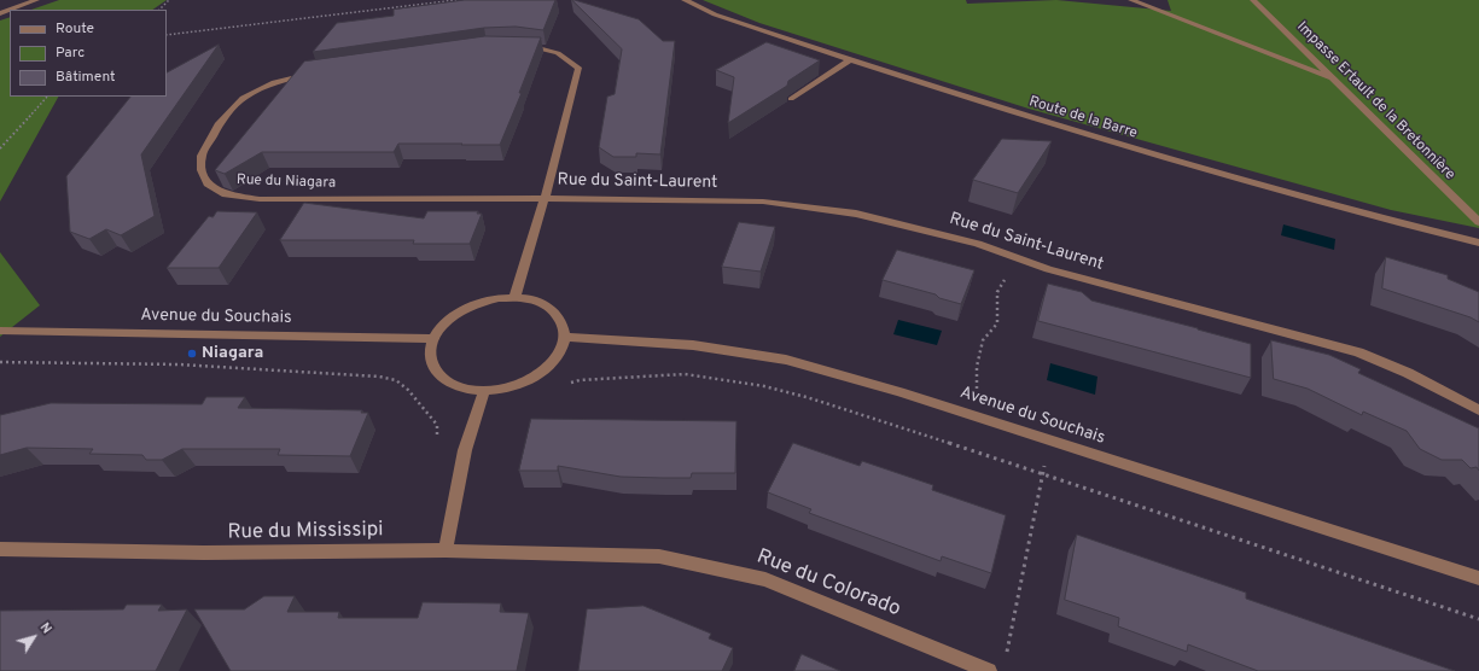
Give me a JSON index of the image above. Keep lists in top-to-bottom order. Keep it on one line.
{"streets":{"street":["Impasse Ertault de la Bretonnière","Route de la Barre","Rue du Niagara","Rue du Saint-Laurent","Avenue du Souchais","Rue du Mississipi","Rue du Colorado"]},"crossings":[["Rue du Niagara","Rue du Saint-Laurent"],["Rue du Mississipi","Rue du Colorado"]],"places":["Niagara"],"legend":["Route","Parc","Bâtiment"],"north":"top right"}
